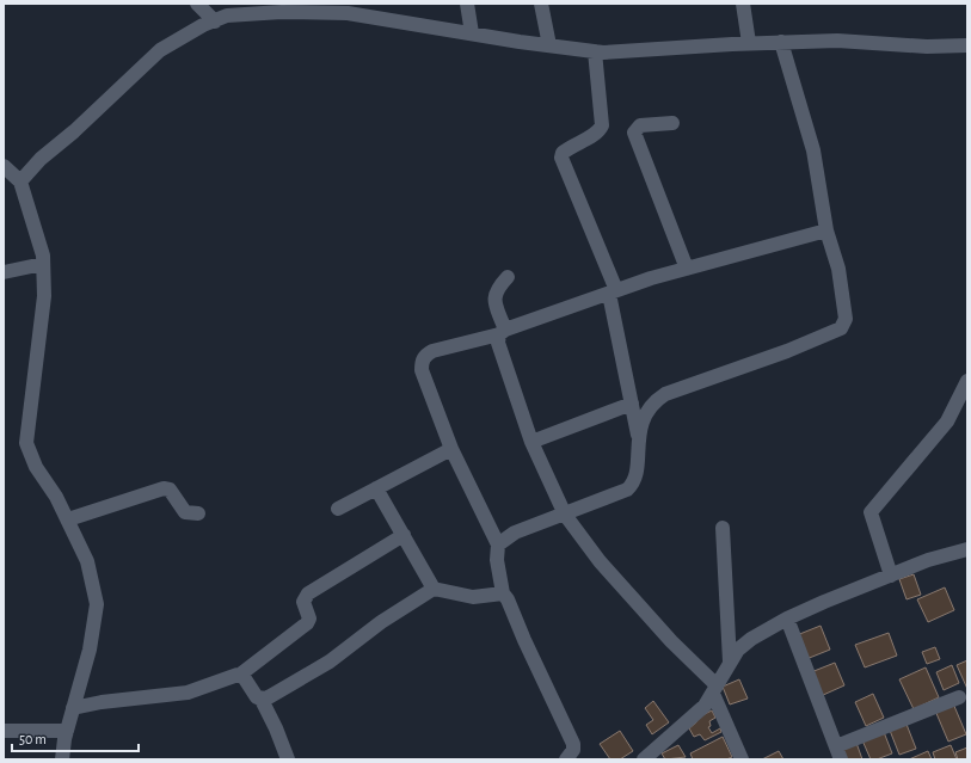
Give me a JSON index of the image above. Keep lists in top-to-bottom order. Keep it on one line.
{"scale_bar":"50 m"}
